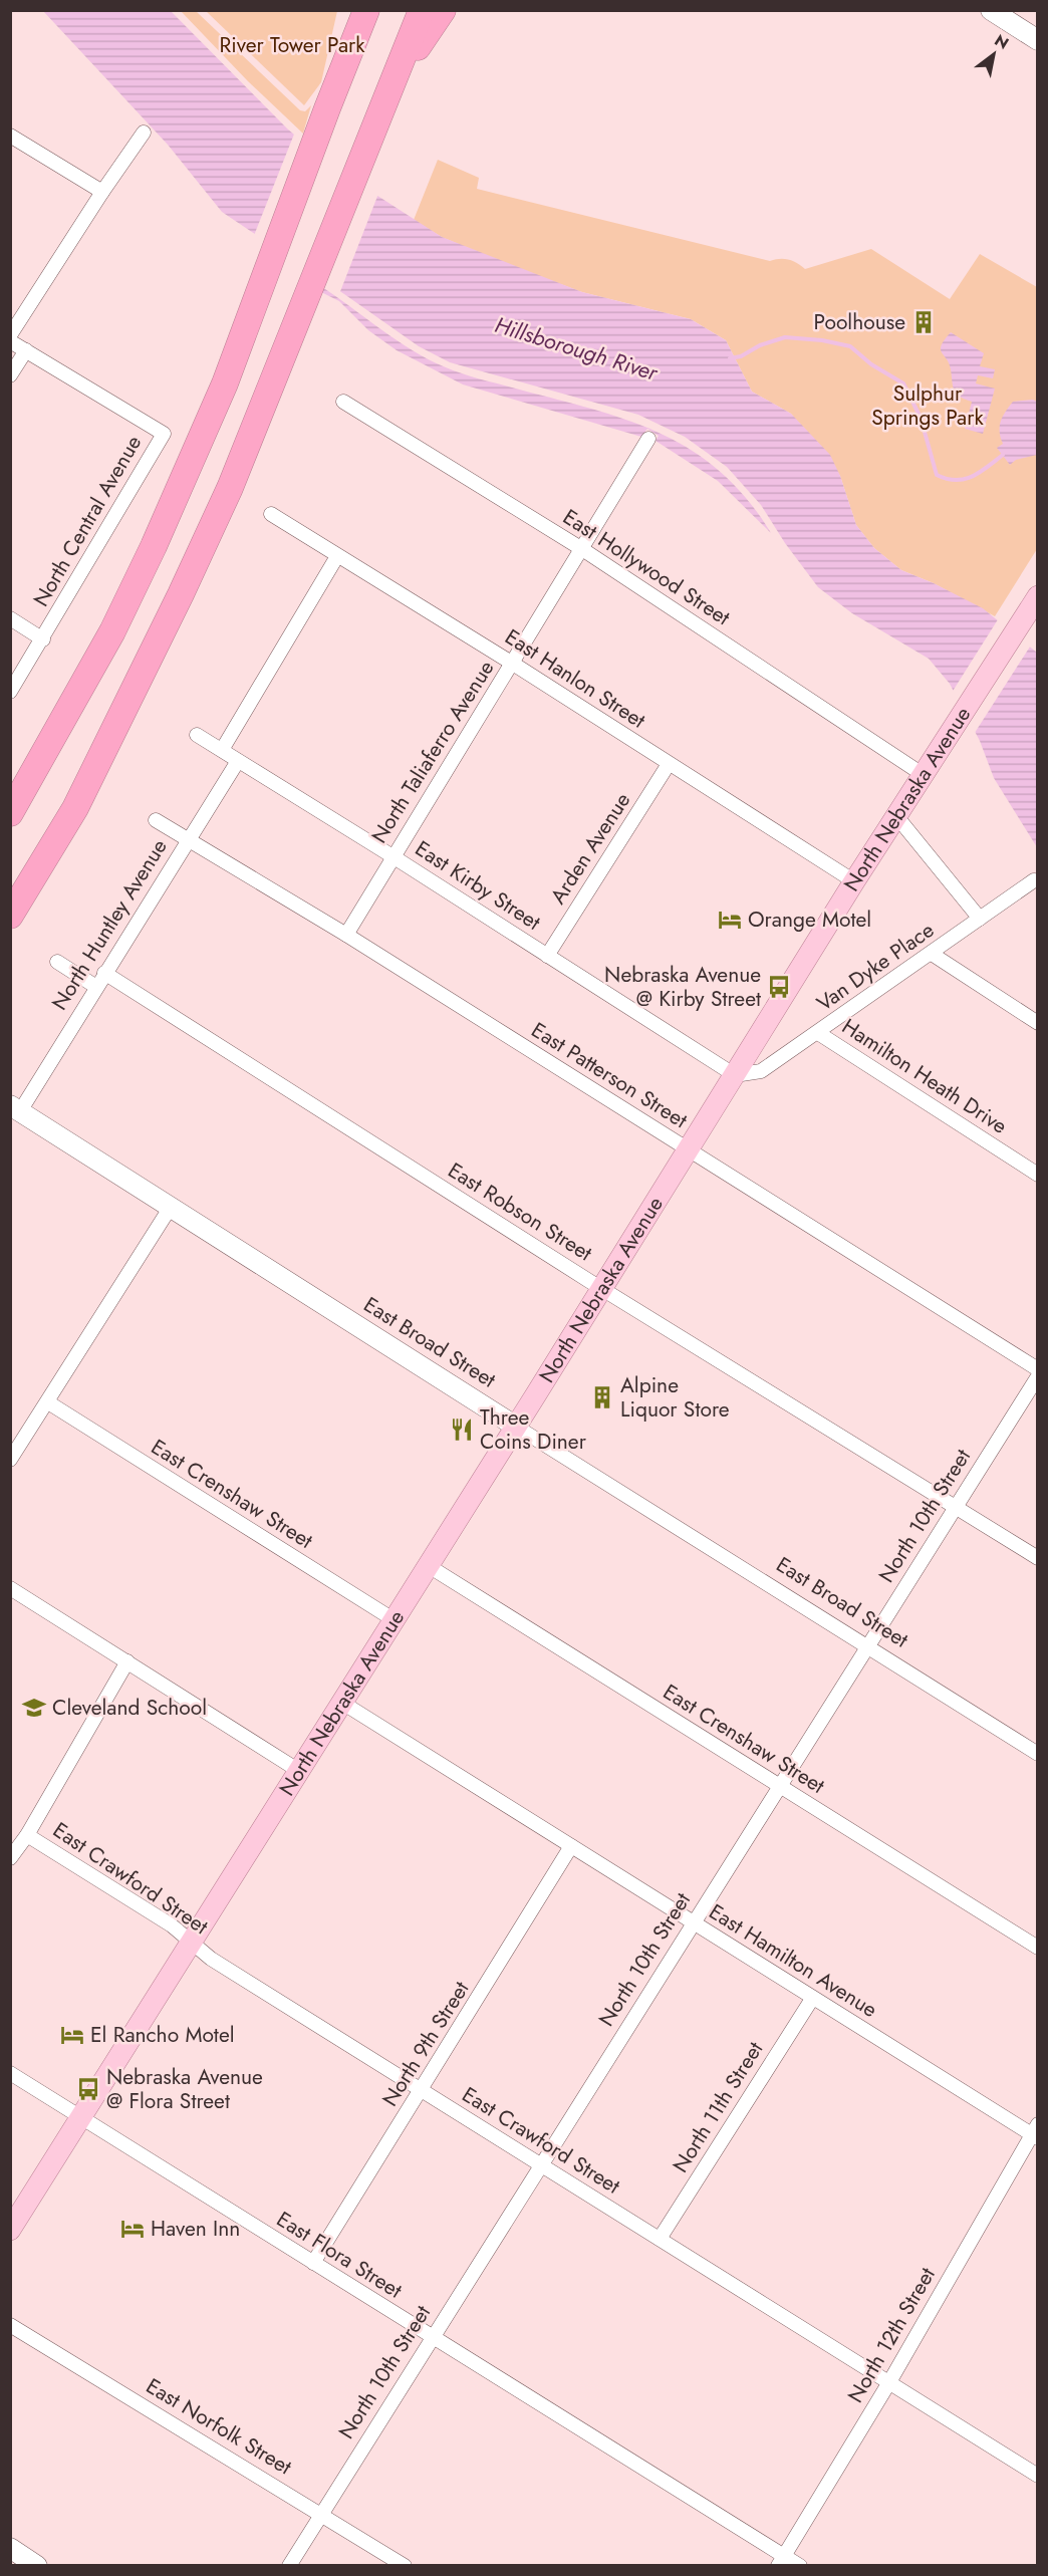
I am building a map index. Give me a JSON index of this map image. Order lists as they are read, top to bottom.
{
  "streets": {
    "main road": ["North Nebraska Avenue"],
    "street": [
      "North Central Avenue",
      "East Hollywood Street",
      "East Hanlon Street",
      "North Taliaferro Avenue",
      "Arden Avenue",
      "East Kirby Street",
      "North Huntley Avenue",
      "Van Dyke Place",
      "East Patterson Street",
      "Hamilton Heath Drive",
      "East Robson Street",
      "East Broad Street",
      "East Crenshaw Street",
      "North 10th Street",
      "East Crawford Street",
      "East Hamilton Avenue",
      "North 9th Street",
      "North 11th Street",
      "East Flora Street",
      "North 12th Street",
      "East Norfolk Street"
    ]
  },
  "crossings": [
    ["East Hollywood Street", "North Taliaferro Avenue"],
    ["East Hollywood Street", "North Nebraska Avenue"],
    ["East Hanlon Street", "North Taliaferro Avenue"],
    ["East Hanlon Street", "North Nebraska Avenue"],
    ["East Hanlon Street", "Arden Avenue"],
    ["North Taliaferro Avenue", "East Kirby Street"],
    ["North Taliaferro Avenue", "East Patterson Street"],
    ["North Nebraska Avenue", "East Kirby Street"],
    ["North Nebraska Avenue", "Van Dyke Place"],
    ["North Nebraska Avenue", "East Patterson Street"],
    ["North Nebraska Avenue", "East Robson Street"],
    ["North Nebraska Avenue", "East Broad Street"],
    ["North Nebraska Avenue", "East Crenshaw Street"],
    ["North Nebraska Avenue", "East Crawford Street"],
    ["North Nebraska Avenue", "East Hamilton Avenue"],
    ["North Nebraska Avenue", "East Flora Street"],
    ["Arden Avenue", "East Kirby Street"],
    ["East Kirby Street", "North Huntley Avenue"],
    ["East Kirby Street", "Van Dyke Place"],
    ["North Huntley Avenue", "East Patterson Street"],
    ["North Huntley Avenue", "East Robson Street"],
    ["North Huntley Avenue", "East Broad Street"],
    ["Van Dyke Place", "Hamilton Heath Drive"],
    ["East Robson Street", "North 10th Street"],
    ["East Broad Street", "North 10th Street"],
    ["East Crenshaw Street", "North 10th Street"],
    ["North 10th Street", "East Crawford Street"],
    ["North 10th Street", "East Hamilton Avenue"],
    ["North 10th Street", "East Flora Street"],
    ["North 10th Street", "East Norfolk Street"],
    ["East Crawford Street", "North 9th Street"],
    ["East Crawford Street", "North 11th Street"],
    ["East Crawford Street", "North 12th Street"],
    ["East Hamilton Avenue", "North 9th Street"],
    ["East Hamilton Avenue", "North 11th Street"],
    ["East Hamilton Avenue", "North 12th Street"],
    ["North 9th Street", "East Flora Street"],
    ["East Flora Street", "North 12th Street"]
  ],
  "water": ["Hillsborough River"],
  "parks": ["River Tower Park", "Sulphur Springs Park"],
  "places": {
    "building": ["Poolhouse", "Alpine Liquor Store"],
    "hotel": ["Orange Motel", "El Rancho Motel", "Haven Inn"],
    "bus stop": ["Nebraska Avenue @ Kirby Street", "Nebraska Avenue @ Flora Street"],
    "restaurant": ["Three Coins Diner"],
    "school or university": ["Cleveland School"]
  },
  "north": "top right"
}
